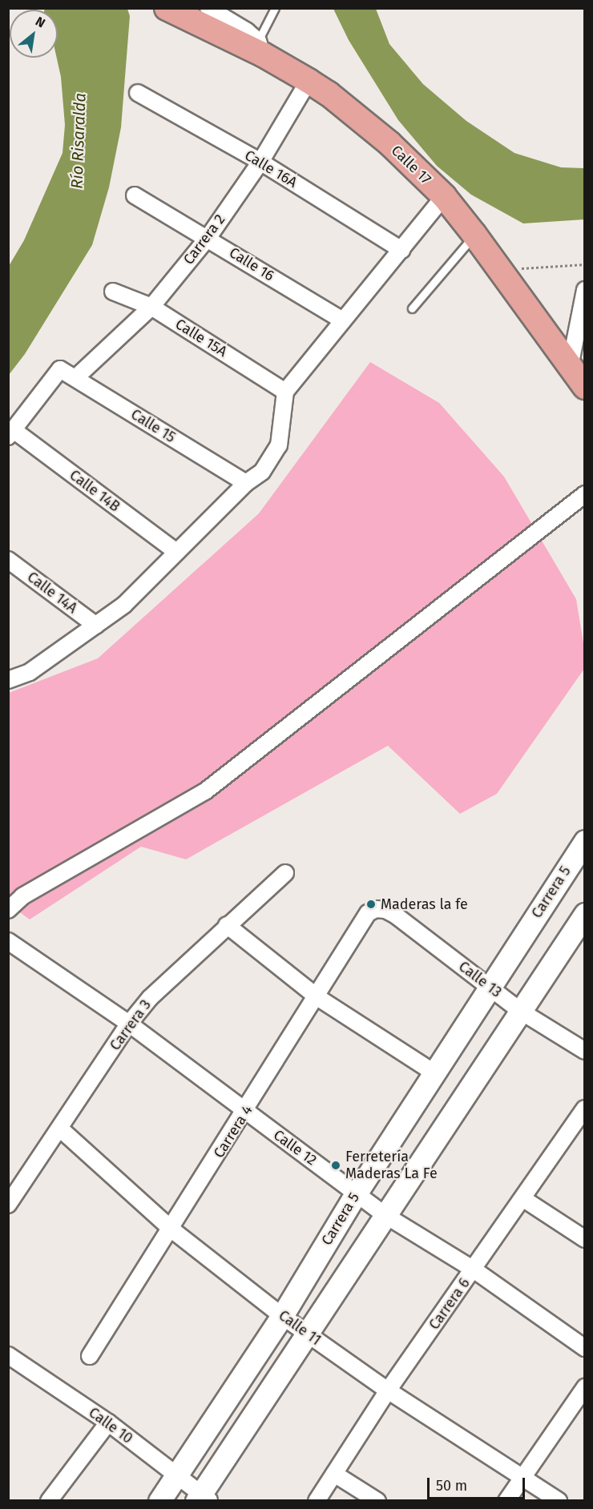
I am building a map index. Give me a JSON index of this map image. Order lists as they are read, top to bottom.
{
  "streets": {
    "main road": ["Calle 17", "Carrera 5"],
    "street": [
      "Calle 16A",
      "Carrera 2",
      "Calle 16",
      "Calle 15A",
      "Calle 15",
      "Calle 14B",
      "Calle 14A",
      "Calle 13",
      "Carrera 3",
      "Carrera 4",
      "Calle 12",
      "Carrera 6",
      "Calle 11",
      "Calle 10"
    ]
  },
  "crossings": [
    ["Calle 17", "Carrera 2"],
    ["Calle 16A", "Carrera 2"],
    ["Carrera 2", "Calle 16"],
    ["Carrera 2", "Calle 15A"],
    ["Carrera 2", "Calle 15"],
    ["Calle 15", "Calle 14B"],
    ["Carrera 5", "Calle 13"],
    ["Carrera 5", "Calle 12"],
    ["Carrera 5", "Calle 11"],
    ["Carrera 5", "Calle 10"],
    ["Calle 13", "Carrera 4"],
    ["Carrera 3", "Calle 12"],
    ["Carrera 3", "Calle 11"],
    ["Carrera 4", "Calle 12"],
    ["Carrera 4", "Calle 11"],
    ["Calle 12", "Carrera 6"],
    ["Carrera 6", "Calle 11"]
  ],
  "water": ["Río Risaralda"],
  "places": ["Maderas la fe", "Ferretería Maderas La Fe"],
  "scale_bar": "50 m",
  "north": "top right"
}
